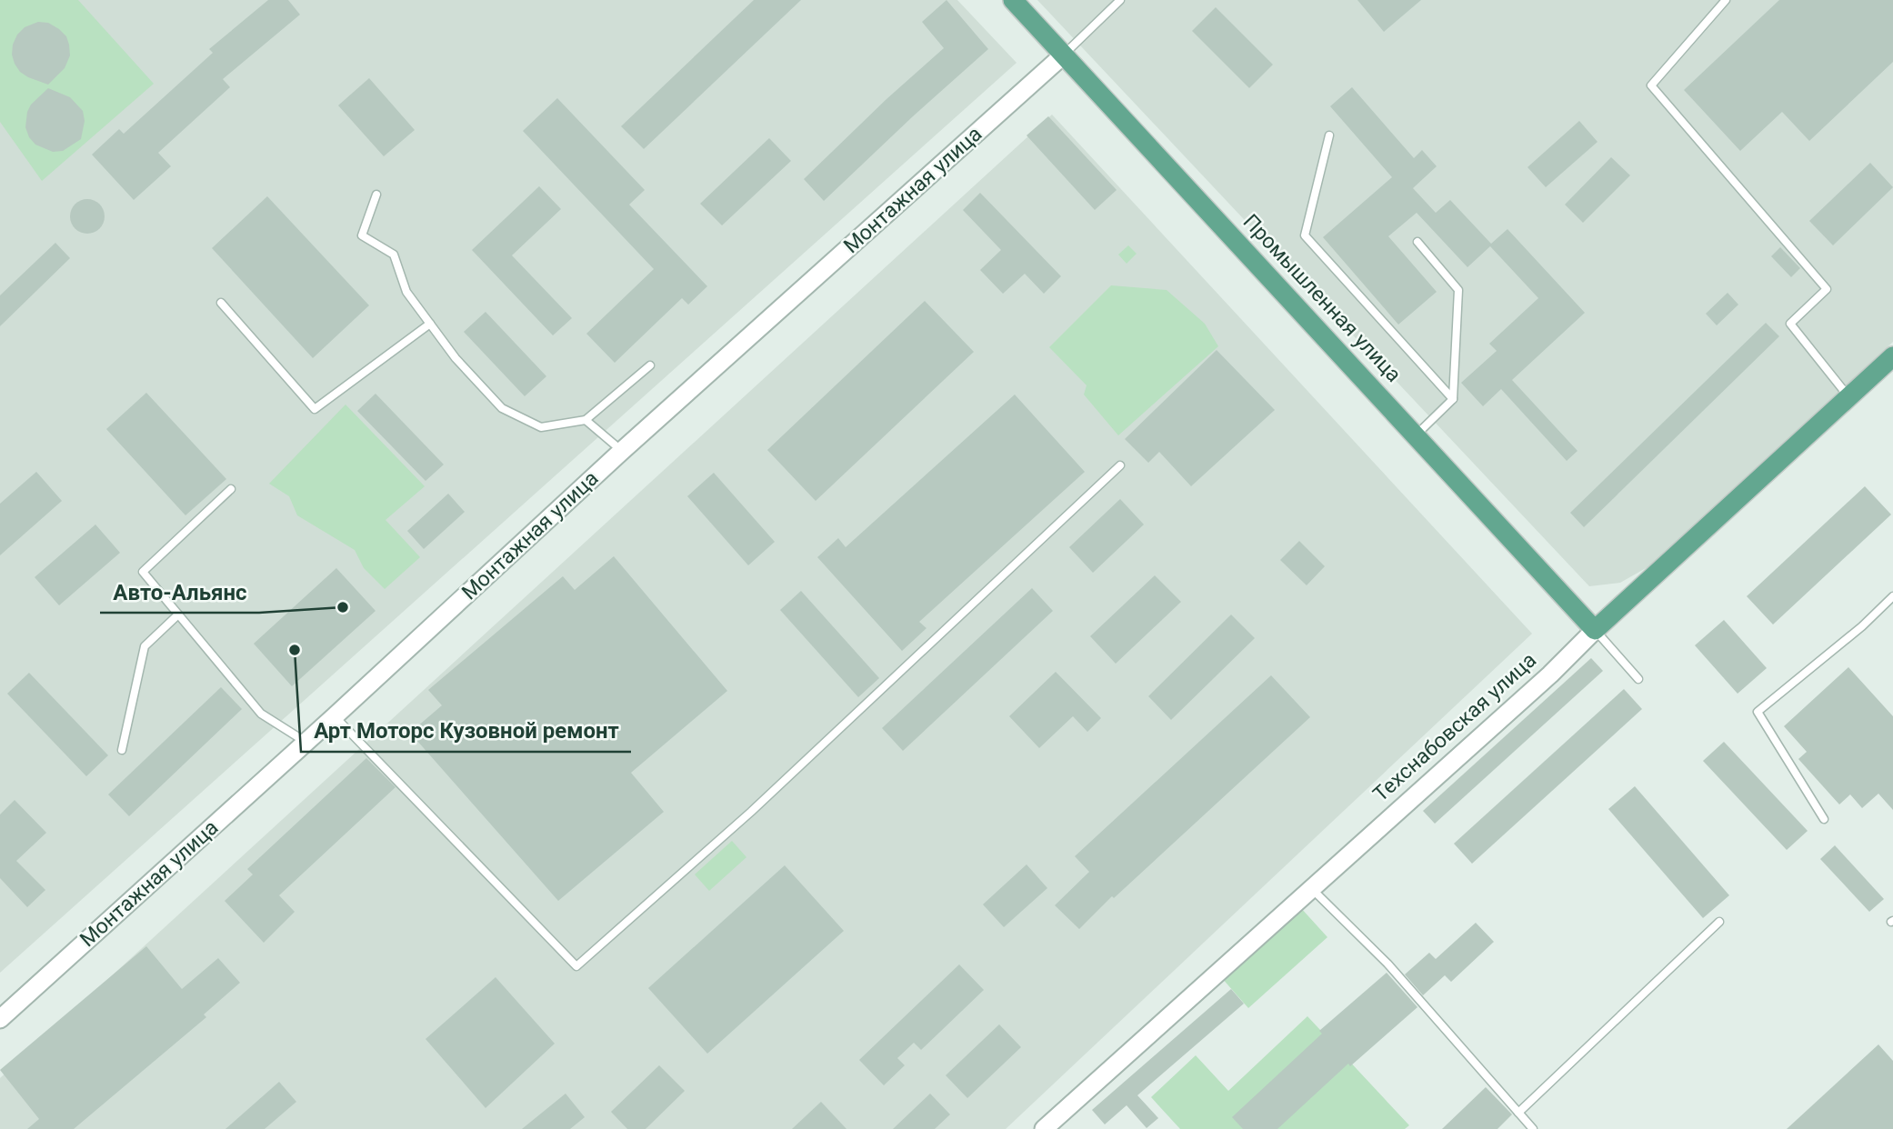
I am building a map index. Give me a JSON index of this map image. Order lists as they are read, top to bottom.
{
  "streets": {
    "main road": ["Промышленная улица", "Техснабовская улица"],
    "street": ["Монтажная улица"]
  },
  "crossings": [
    ["Монтажная улица", "Промышленная улица"],
    ["Промышленная улица", "Техснабовская улица"]
  ],
  "places": ["Авто-Альянс", "Арт Моторс Кузовной ремонт"]
}
